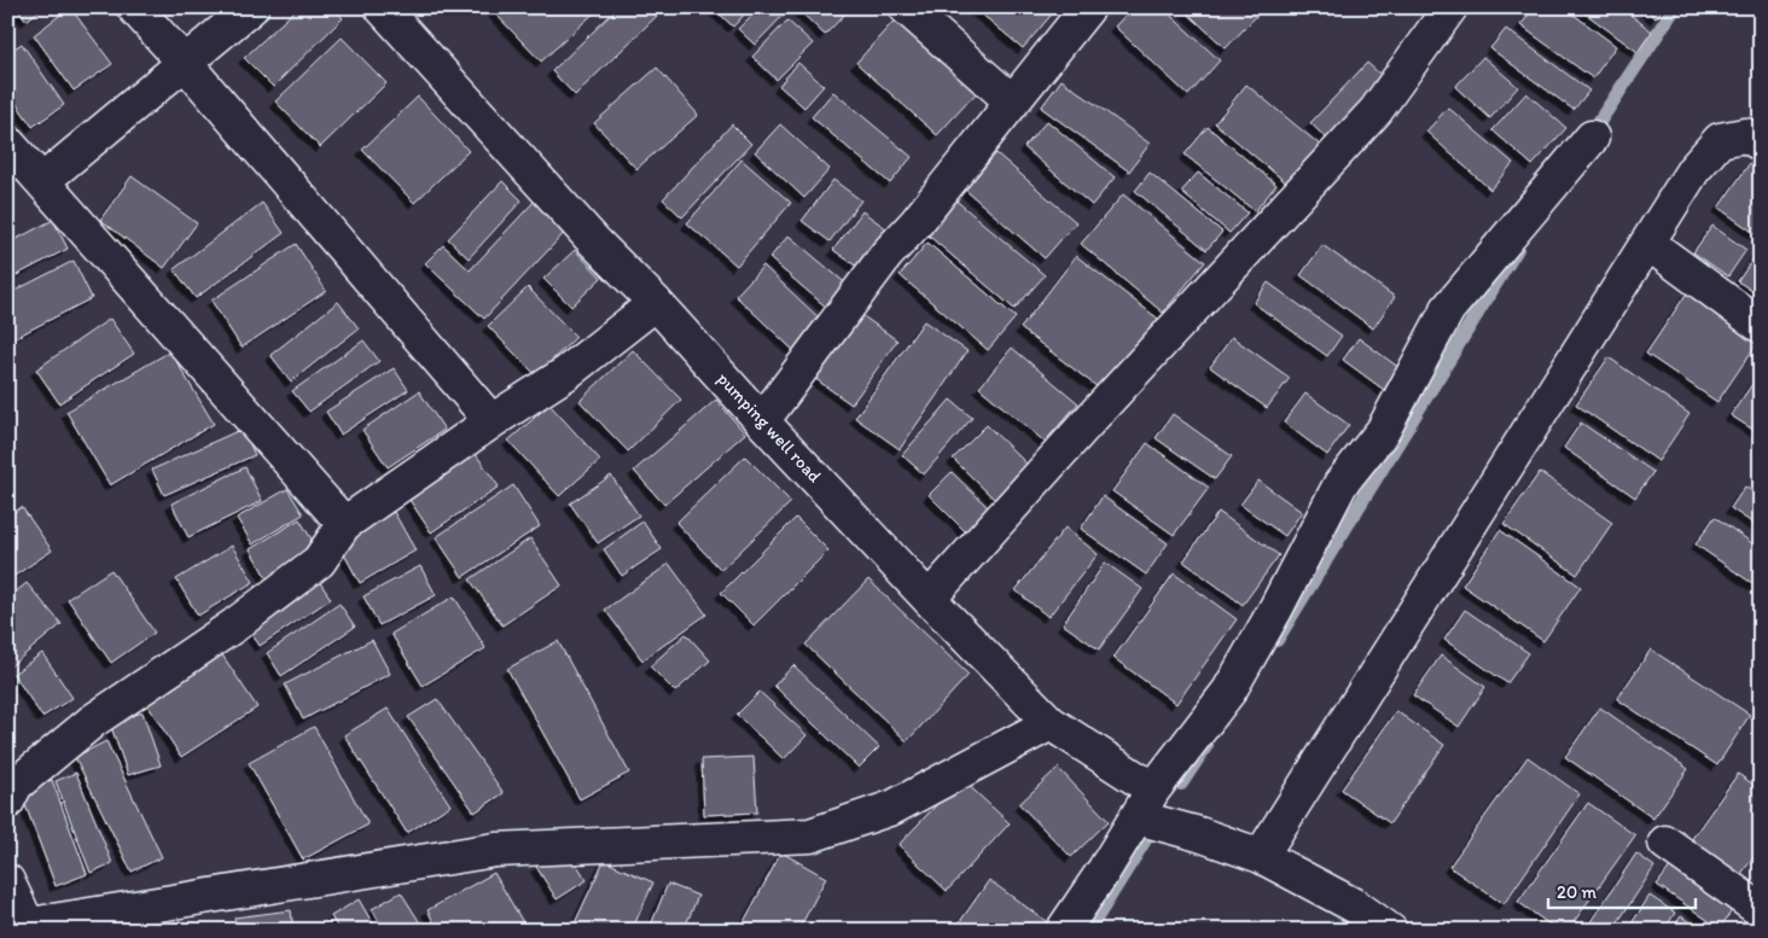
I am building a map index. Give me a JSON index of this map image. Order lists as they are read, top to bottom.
{
  "streets": {
    "street": ["pumping well road"]
  },
  "scale_bar": "20 m"
}
